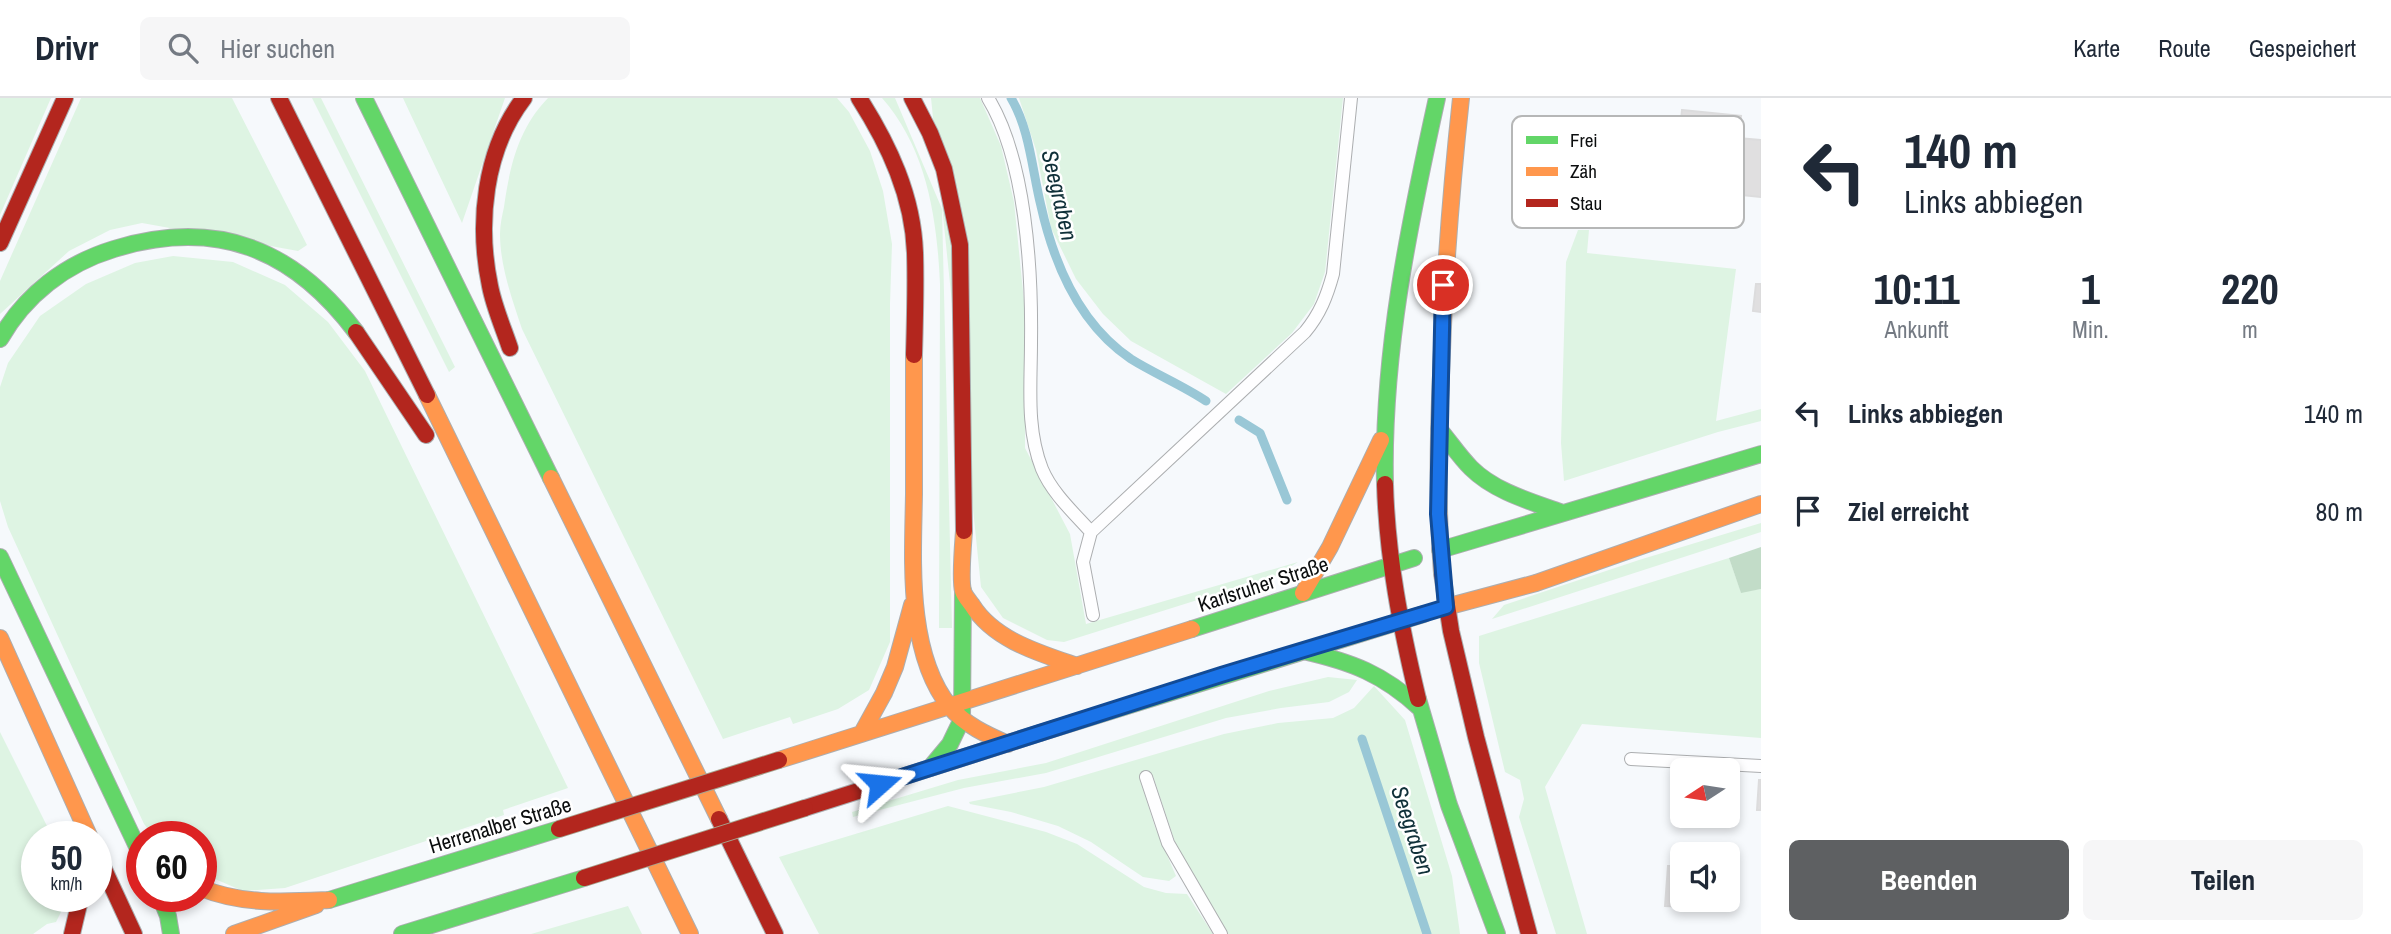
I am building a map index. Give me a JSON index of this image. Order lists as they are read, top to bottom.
{
  "streets": {
    "main road": ["Karlsruher Straße", "Herrenalber Straße"]
  },
  "crossings": [
    ["Karlsruher Straße", "Herrenalber Straße"]
  ],
  "water": ["Seegraben"],
  "legend": ["Frei", "Zäh", "Stau"],
  "north": "left",
  "page": {
    "header": "Drivr",
    "search": "Hier suchen",
    "nav": ["Karte", "Route", "Gespeichert"],
    "turn": ["140 m", "Links abbiegen"],
    "eta": [
      "10:11",
      "Ankunft",
      "1",
      "Min.",
      "220",
      "m"
    ],
    "list": [
      {
        "name": "Links abbiegen",
        "value": "140 m"
      },
      {
        "name": "Ziel erreicht",
        "value": "80 m"
      }
    ],
    "speed": "50 km/h",
    "limit": "60",
    "buttons": ["Beenden", "Teilen"]
  }
}
